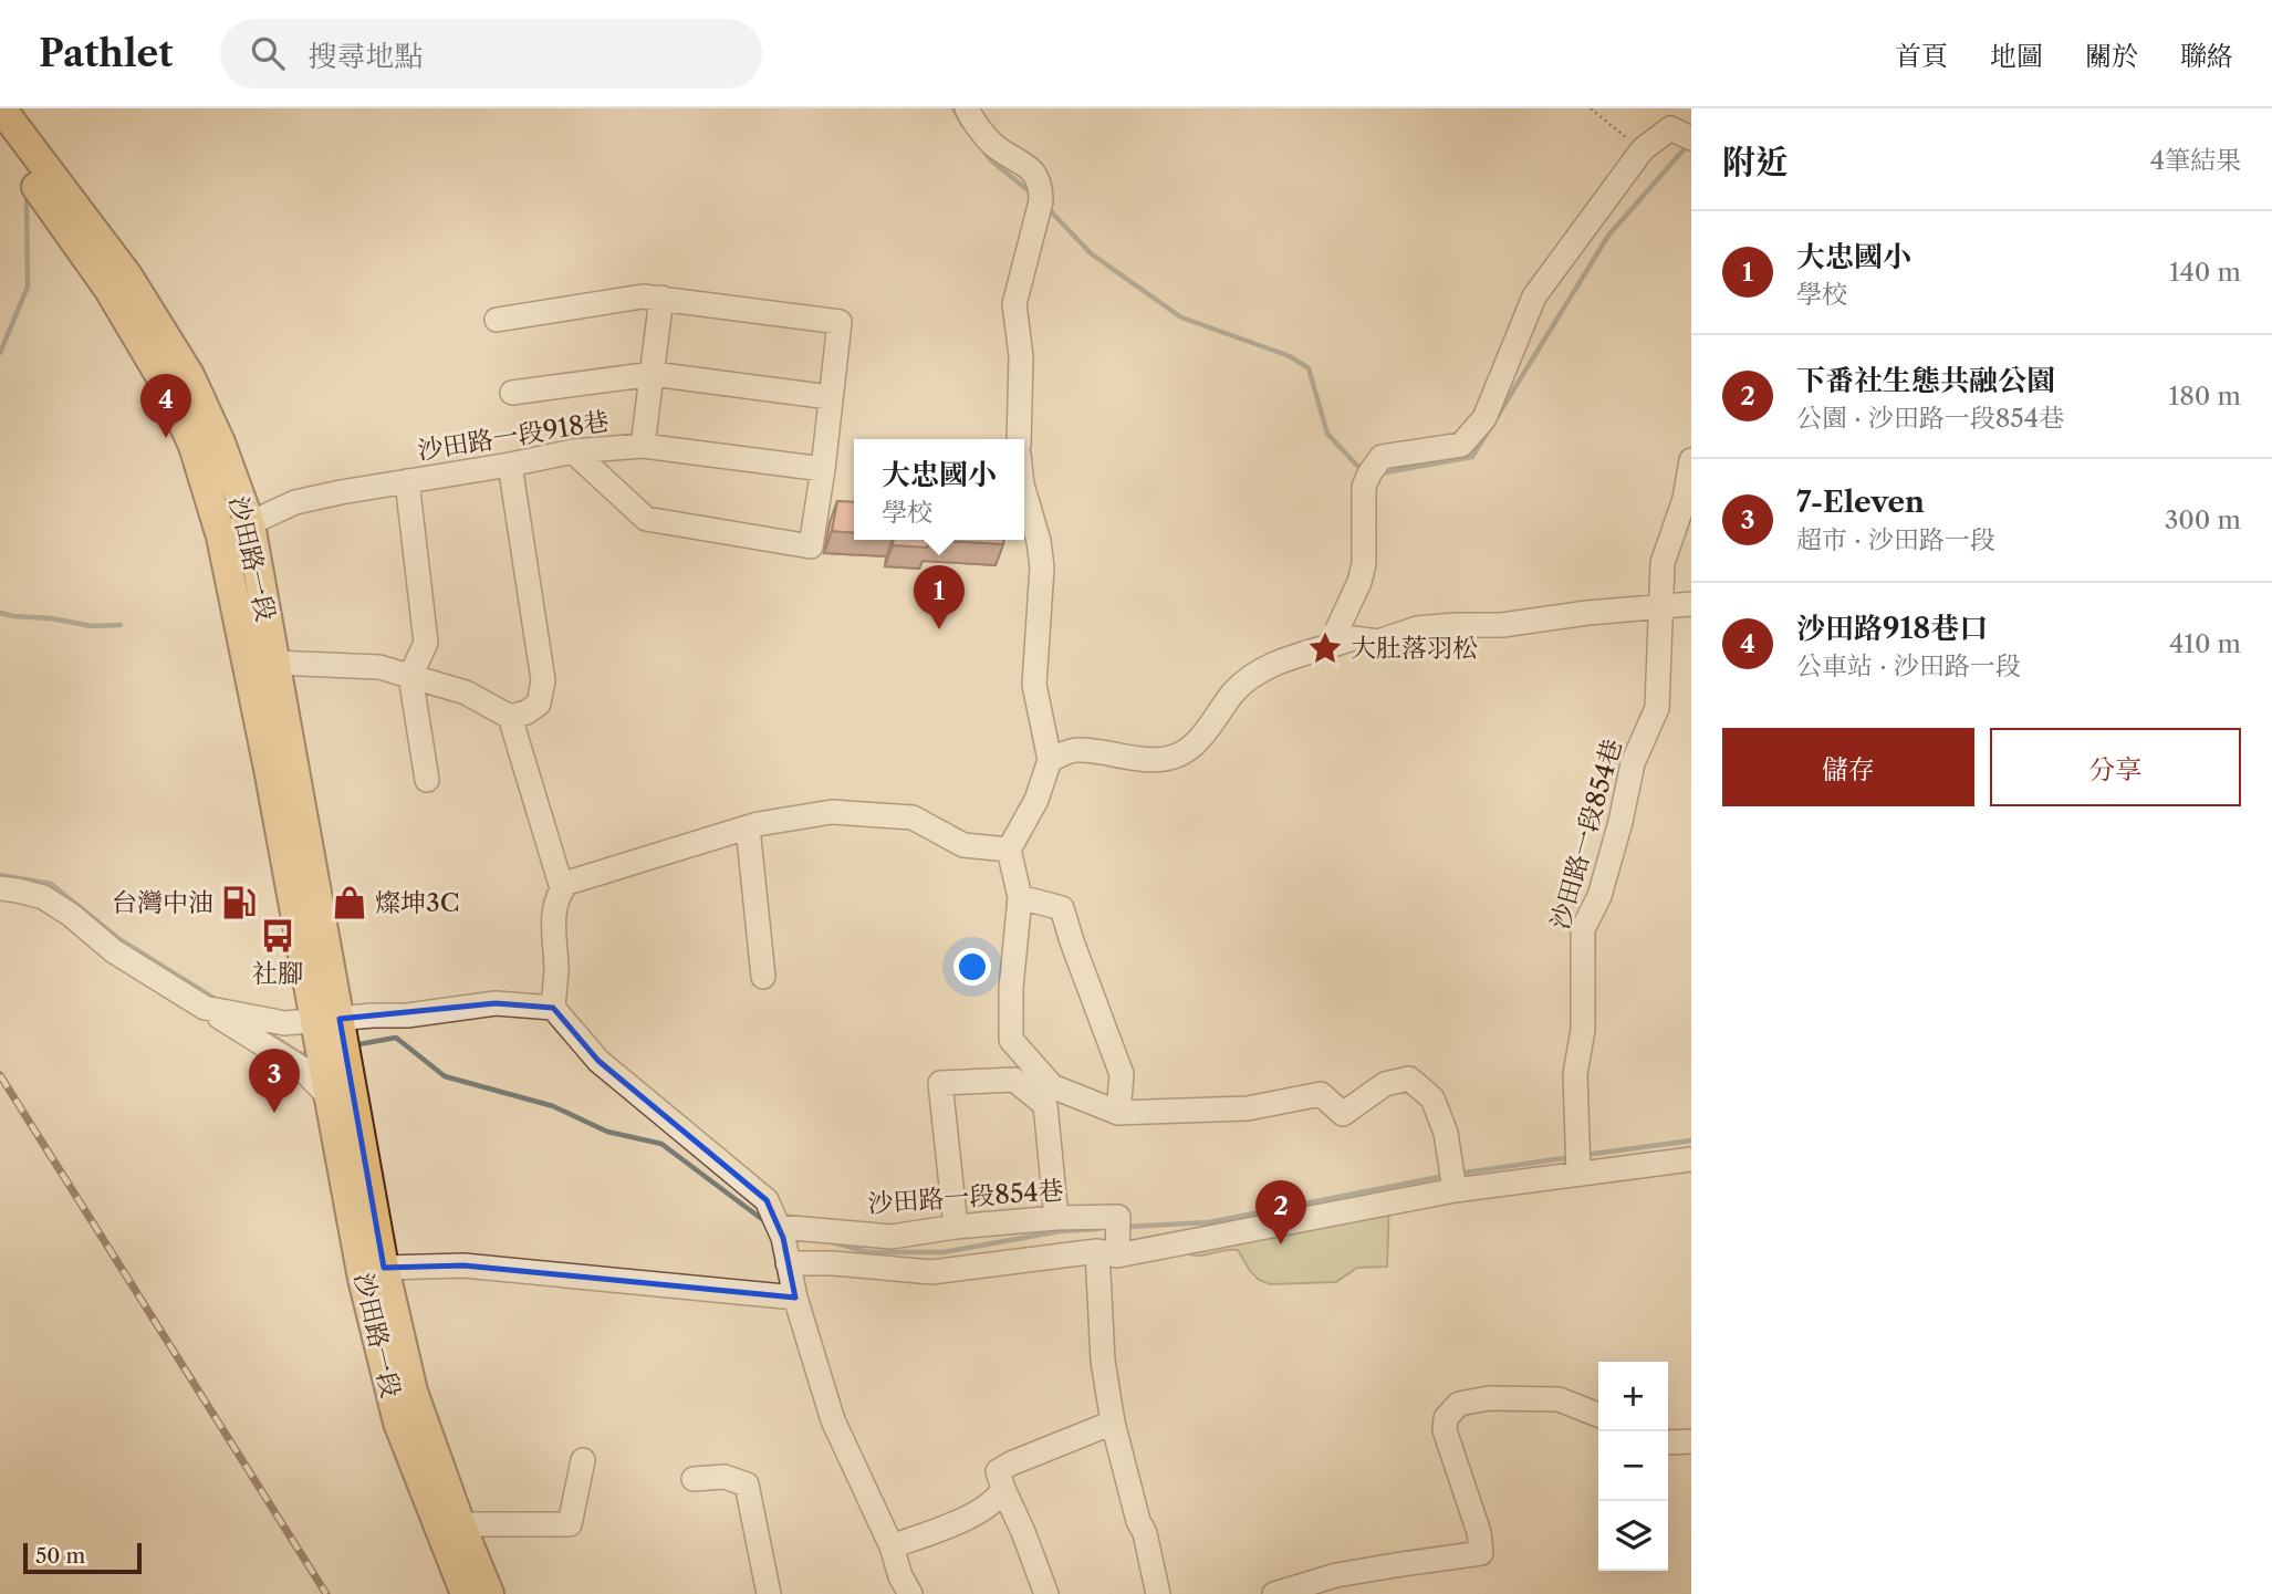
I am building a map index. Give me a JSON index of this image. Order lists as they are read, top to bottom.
{
  "streets": {
    "main road": ["沙田路一段"],
    "street": ["沙田路一段918巷", "沙田路一段854巷"]
  },
  "crossings": [
    ["沙田路一段918巷", "沙田路一段"]
  ],
  "places": {
    "place": ["大肚落羽松"],
    "fuel station": ["台灣中油"],
    "shop": ["燦坤3C"],
    "bus stop": ["社腳"]
  },
  "scale_bar": "50 m",
  "page": {
    "header": "Pathlet",
    "search": "搜尋地點",
    "nav": [
      "首頁",
      "地圖",
      "關於",
      "聯絡"
    ],
    "heading": ["附近", "4筆結果"],
    "list": [
      {
        "mark": "1",
        "name": "大忠國小",
        "note": "學校",
        "value": "140 m"
      },
      {
        "mark": "2",
        "name": "下番社生態共融公園",
        "note": "公園 · 沙田路一段854巷",
        "value": "180 m"
      },
      {
        "mark": "3",
        "name": "7-Eleven",
        "note": "超市 · 沙田路一段",
        "value": "300 m"
      },
      {
        "mark": "4",
        "name": "沙田路918巷口",
        "note": "公車站 · 沙田路一段",
        "value": "410 m"
      }
    ],
    "pins": [
      "4",
      "1",
      "3",
      "2"
    ],
    "popup": ["大忠國小", "學校"],
    "buttons": ["儲存", "分享"],
    "map_buttons": ["+", "−"],
    "scale": "50 m"
  }
}
